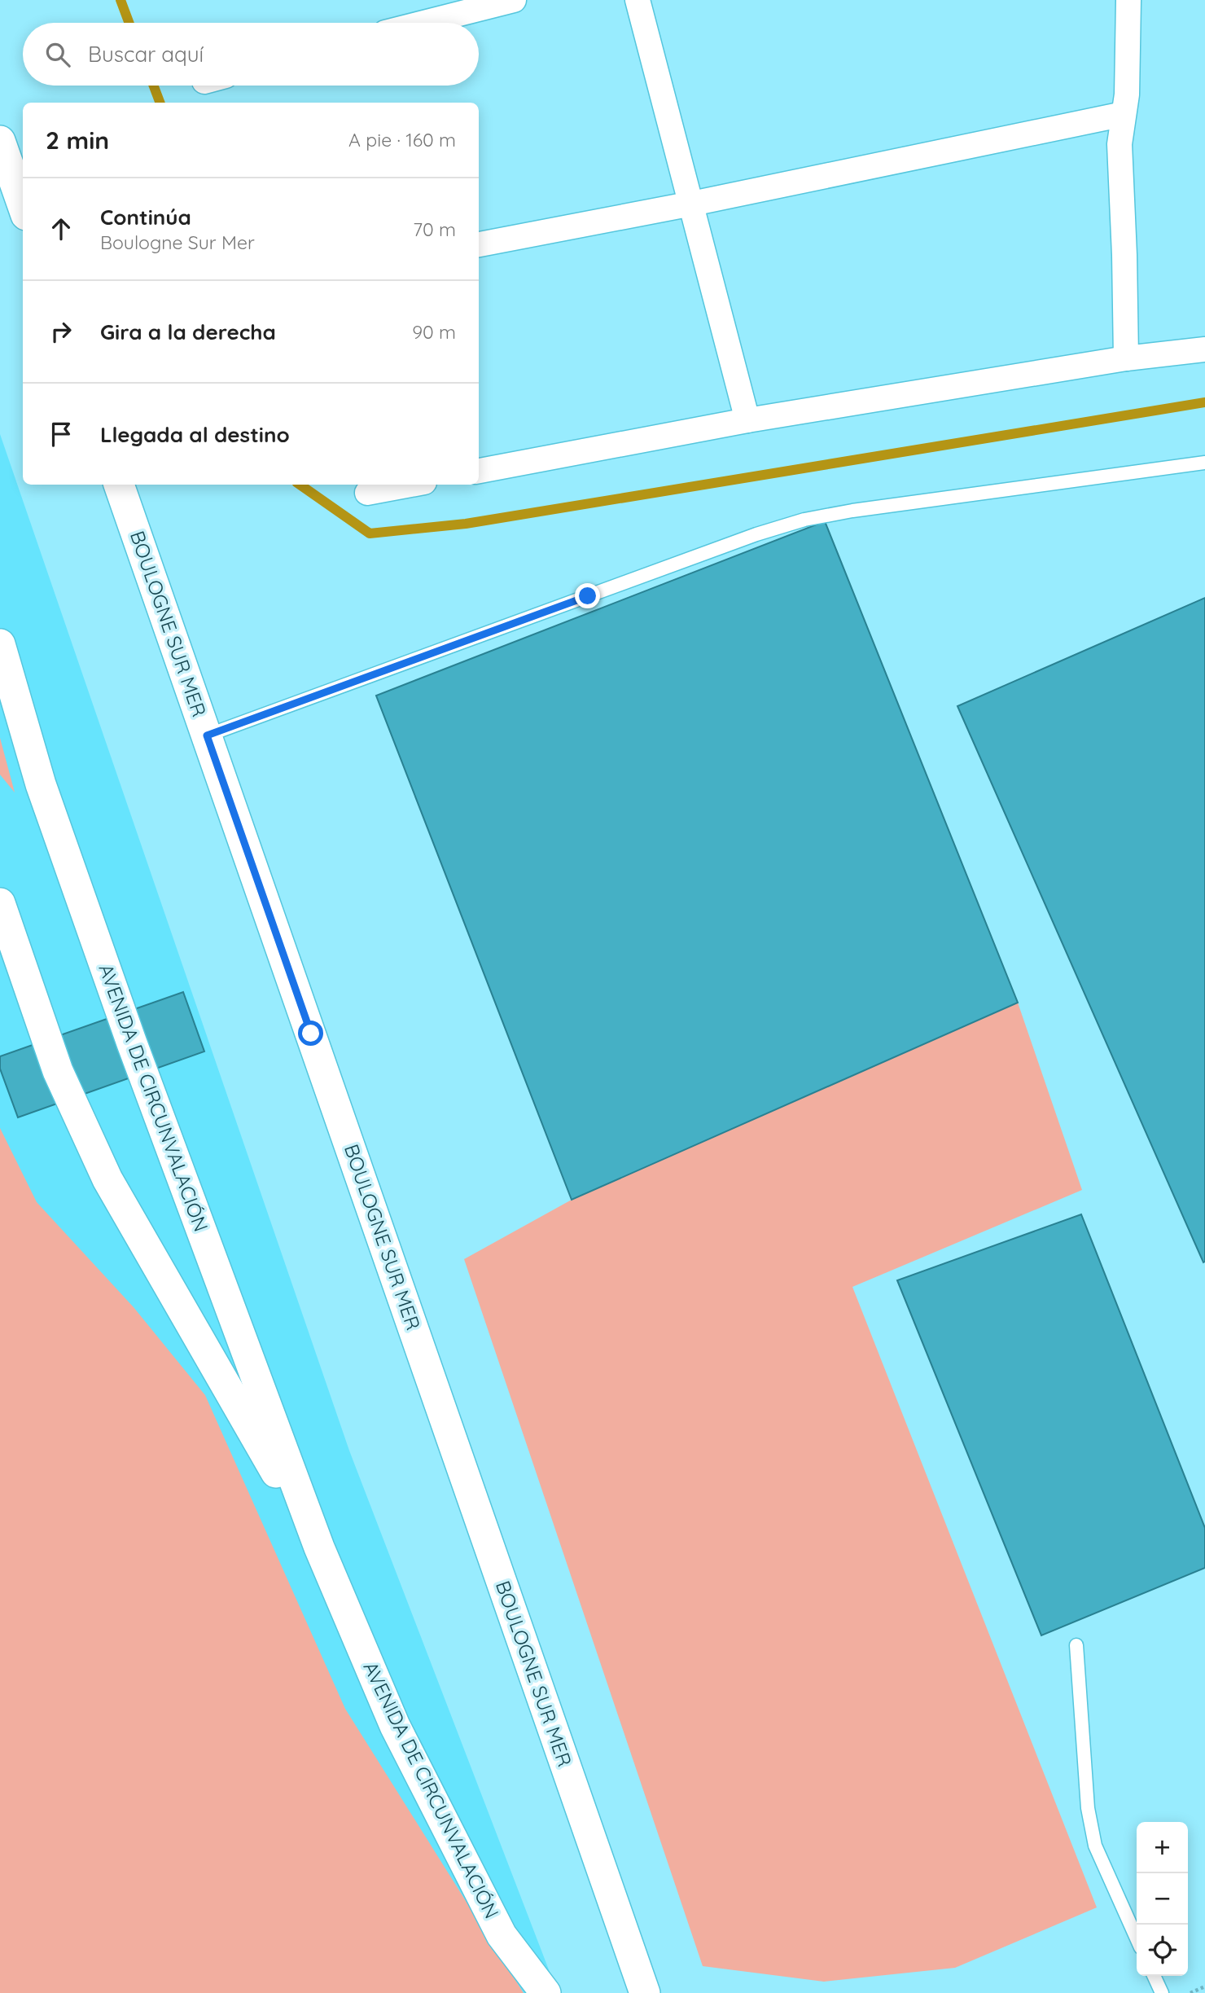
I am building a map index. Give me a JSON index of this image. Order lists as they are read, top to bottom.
{
  "streets": {
    "street": ["BOULOGNE SUR MER", "AVENIDA DE CIRCUNVALACIÓN"]
  },
  "page": {
    "search": "Buscar aquí",
    "heading": ["2 min", "A pie · 160 m"],
    "list": [
      ["Continúa", "Boulogne Sur Mer", "70 m"],
      ["Gira a la derecha", "90 m"],
      "Llegada al destino"
    ],
    "map_buttons": ["+", "−"]
  }
}
